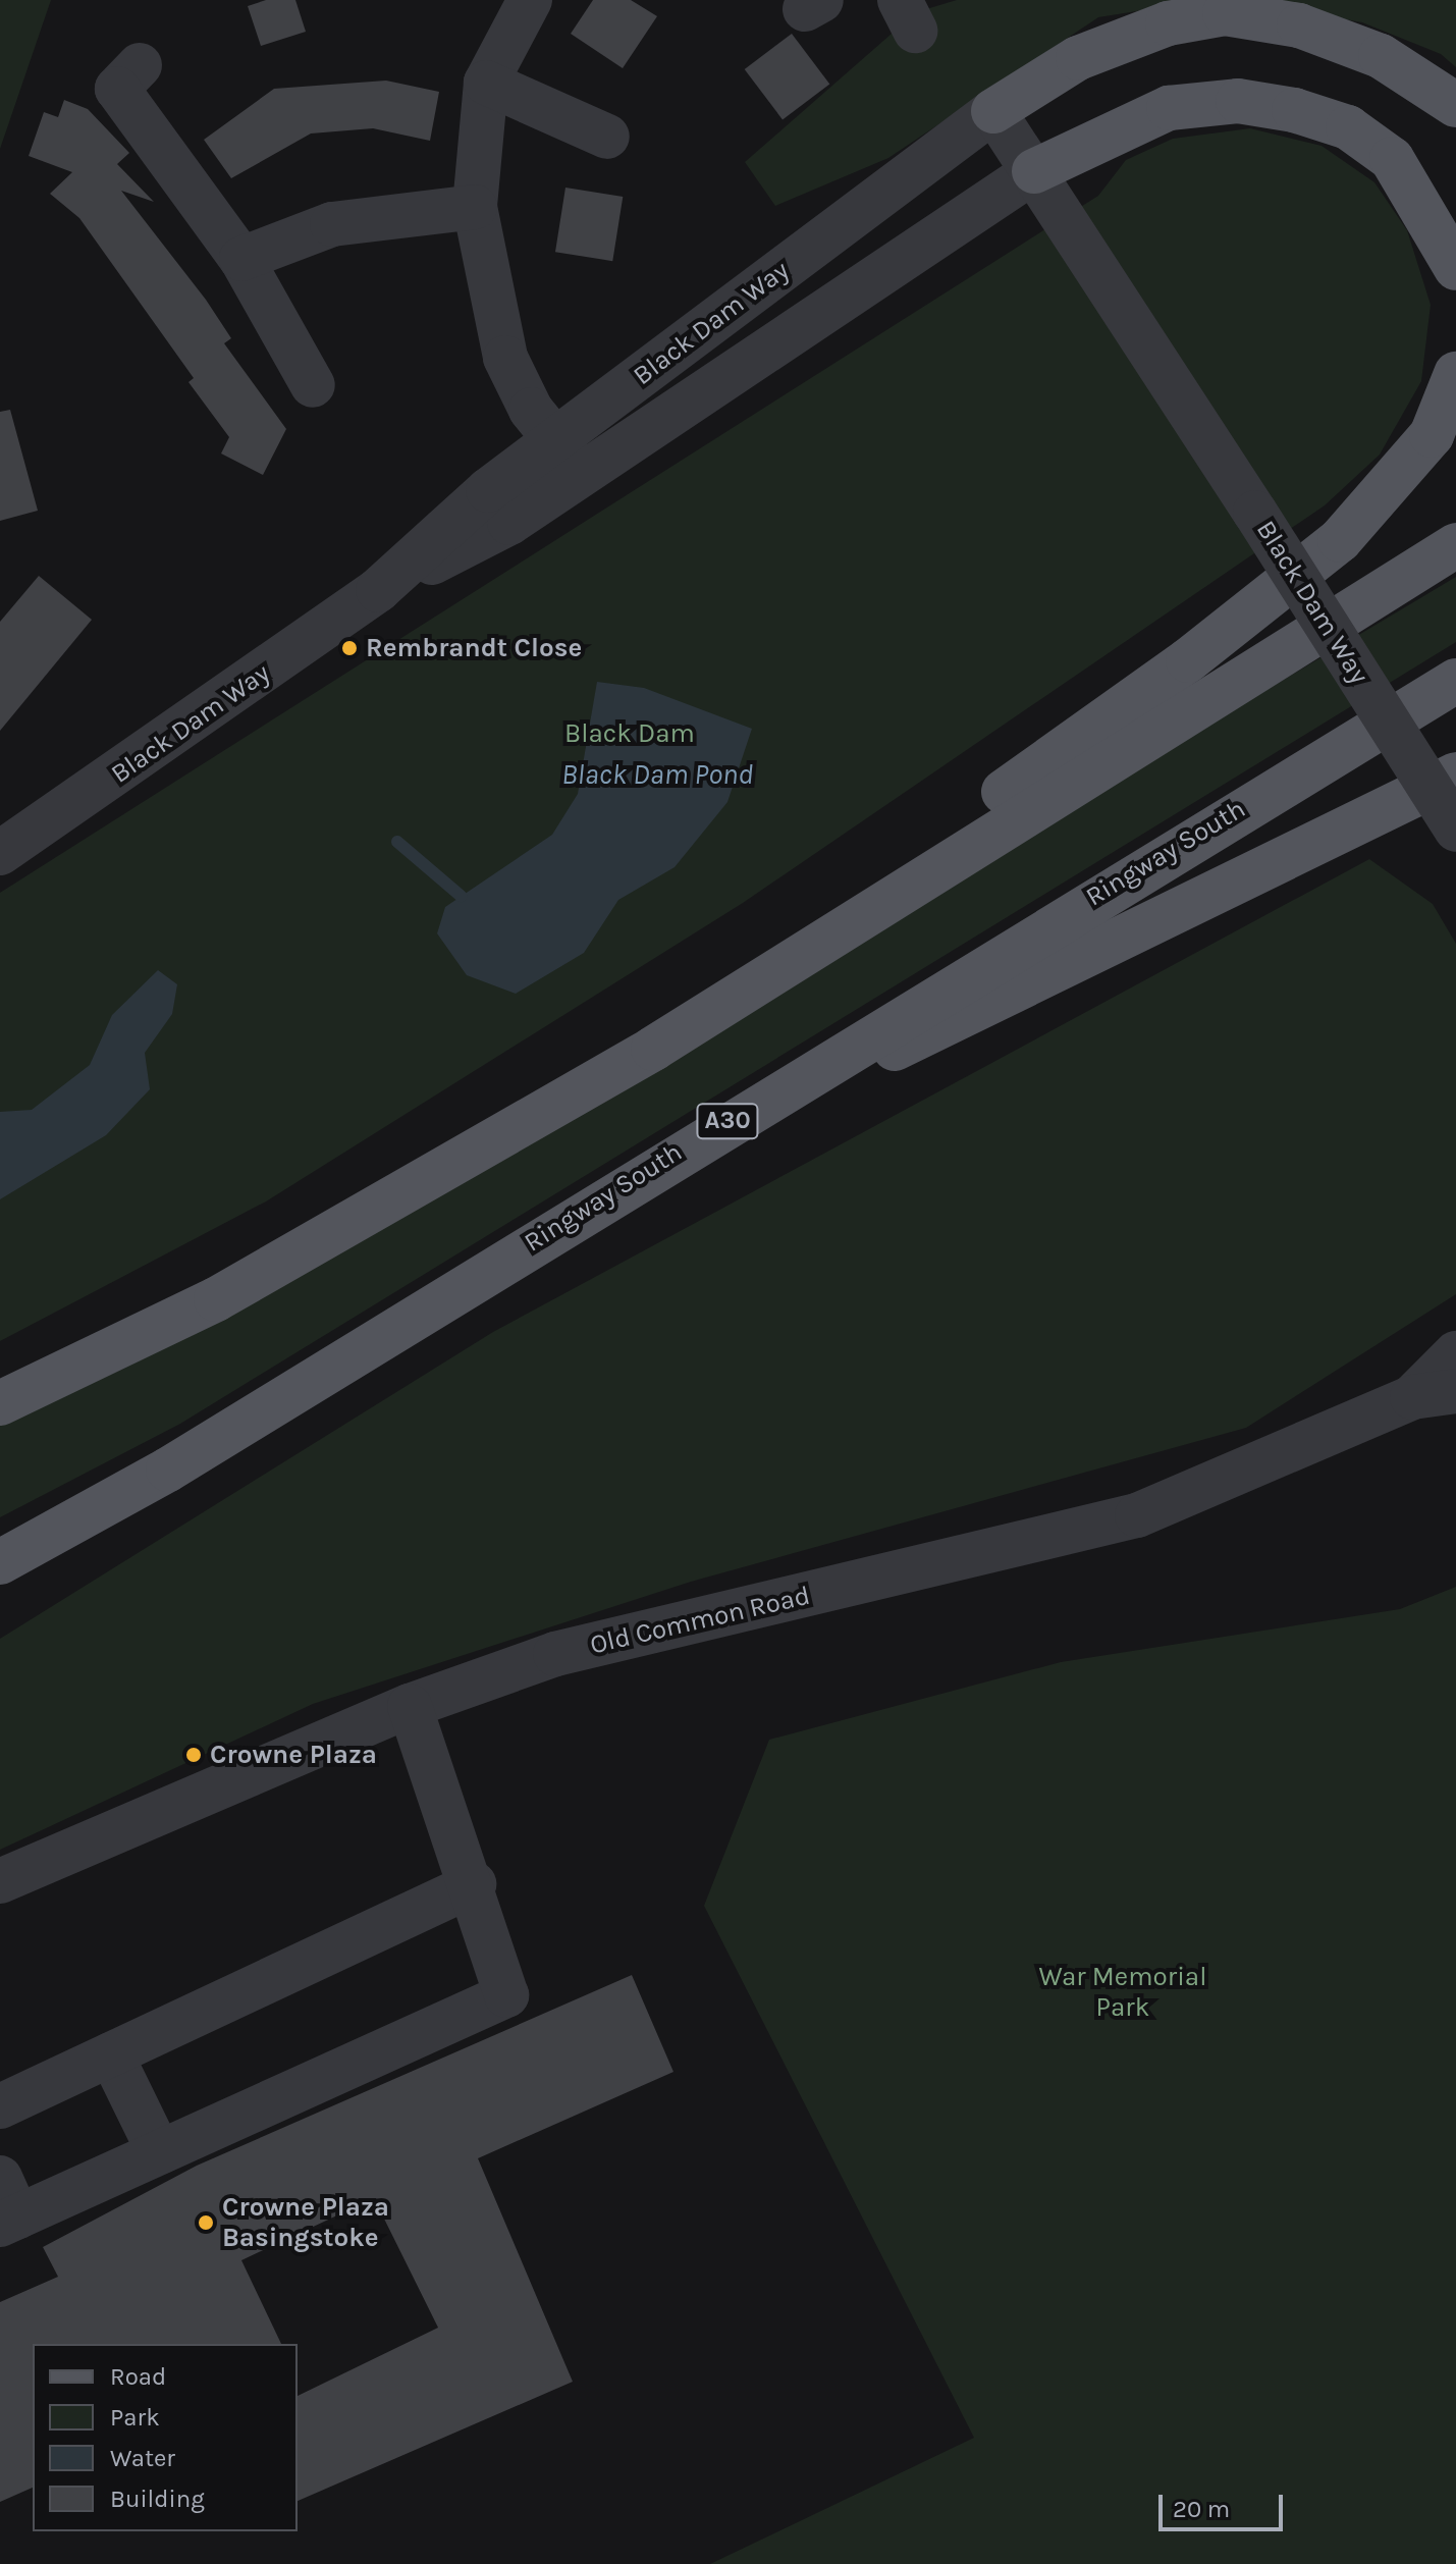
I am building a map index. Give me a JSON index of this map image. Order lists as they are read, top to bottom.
{
  "streets": {
    "main road": ["Ringway South", "A30"],
    "street": ["Black Dam Way", "Old Common Road"]
  },
  "water": ["Black Dam Pond"],
  "parks": ["Black Dam", "War Memorial Park"],
  "places": ["Rembrandt Close", "Crowne Plaza", "Crowne Plaza Basingstoke"],
  "legend": [
    "Road",
    "Park",
    "Water",
    "Building"
  ],
  "scale_bar": "20 m"
}
